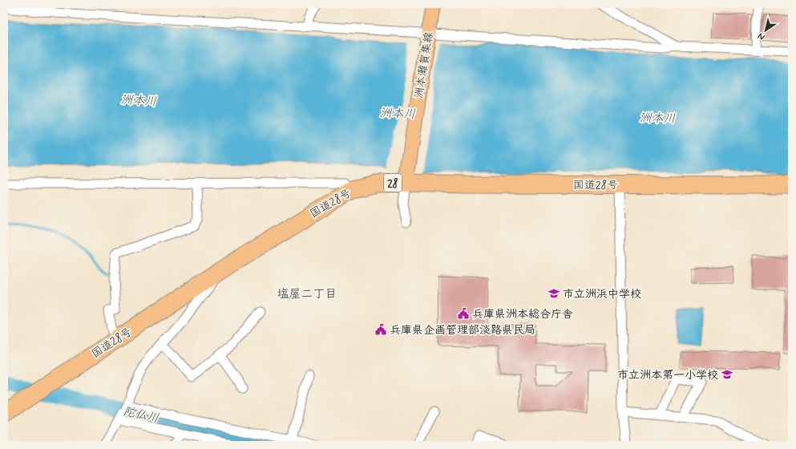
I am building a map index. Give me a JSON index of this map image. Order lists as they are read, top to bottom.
{
  "streets": {
    "highway": ["28", "国道28号"],
    "main road": ["洲本灘賀集線"]
  },
  "crossings": [
    ["洲本灘賀集線", "国道28号"]
  ],
  "districts": ["塩屋二丁目"],
  "water": ["洲本川", "陀仏川"],
  "places": {
    "school or university": ["市立洲浜中学校", "市立洲本第一小学校"],
    "public building": ["兵庫県洲本総合庁舎", "兵庫県企画管理部淡路県民局"]
  },
  "north": "bottom left"
}
